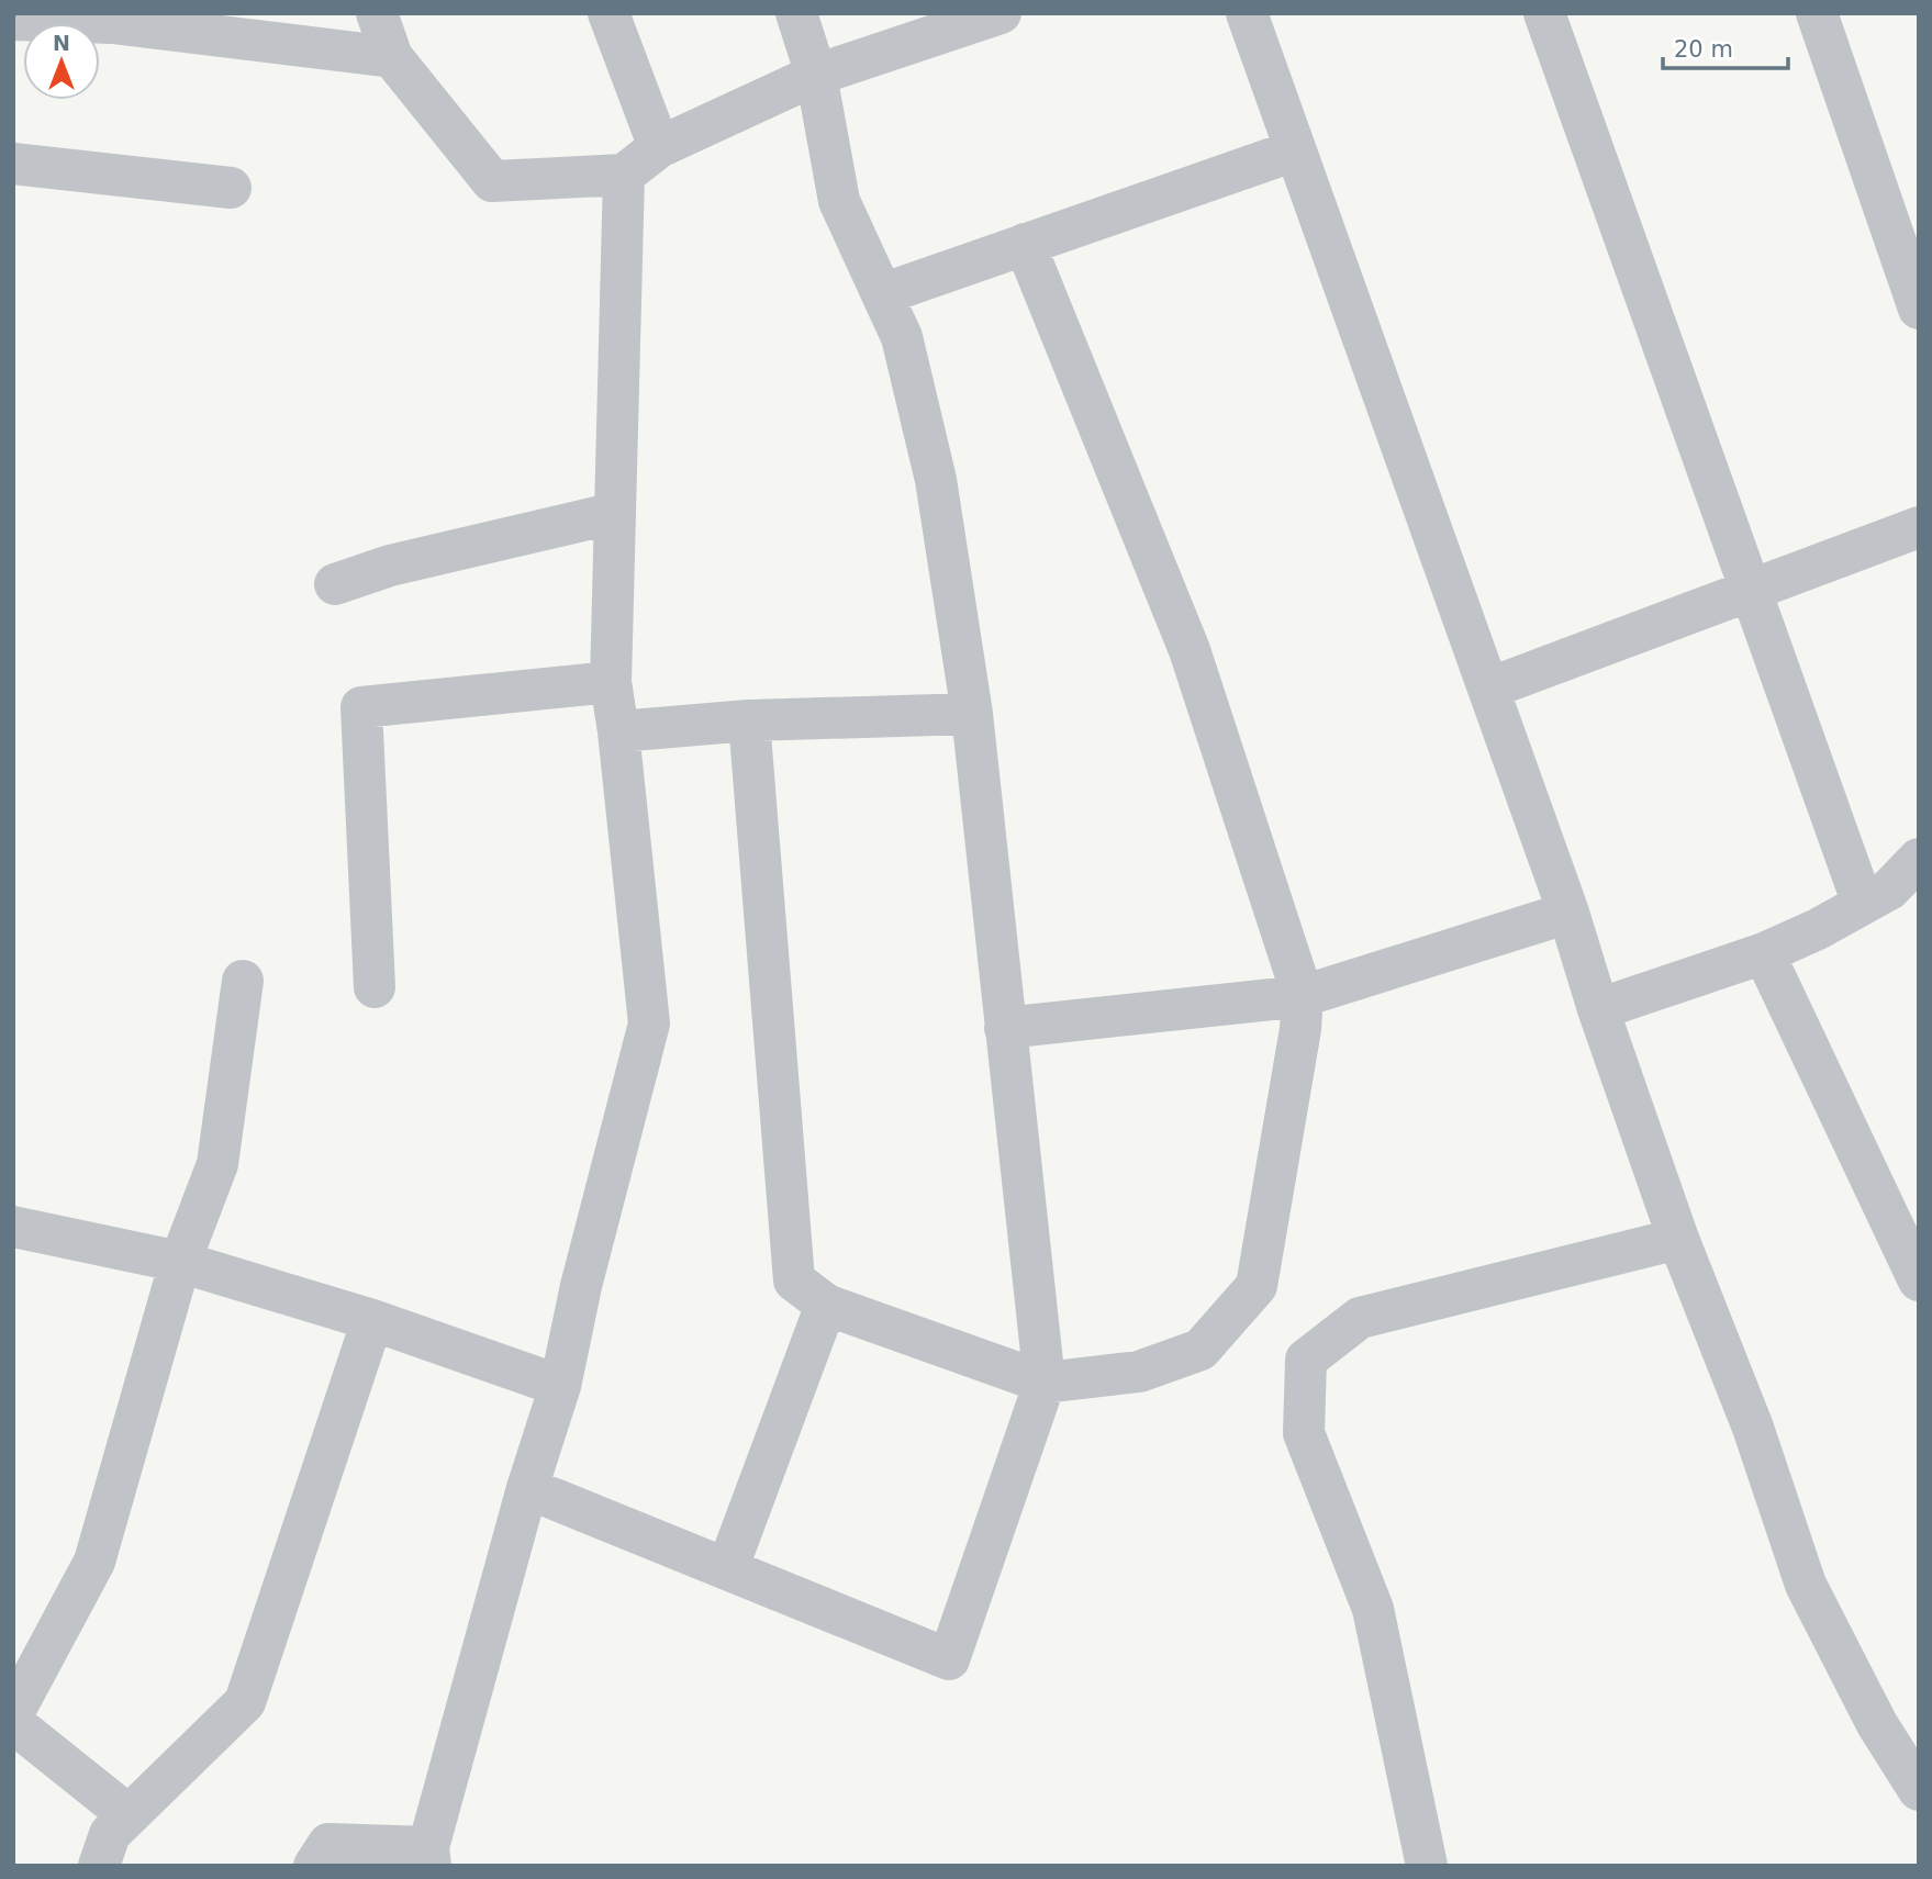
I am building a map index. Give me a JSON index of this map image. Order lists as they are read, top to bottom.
{
  "scale_bar": "20 m",
  "north": "top"
}
